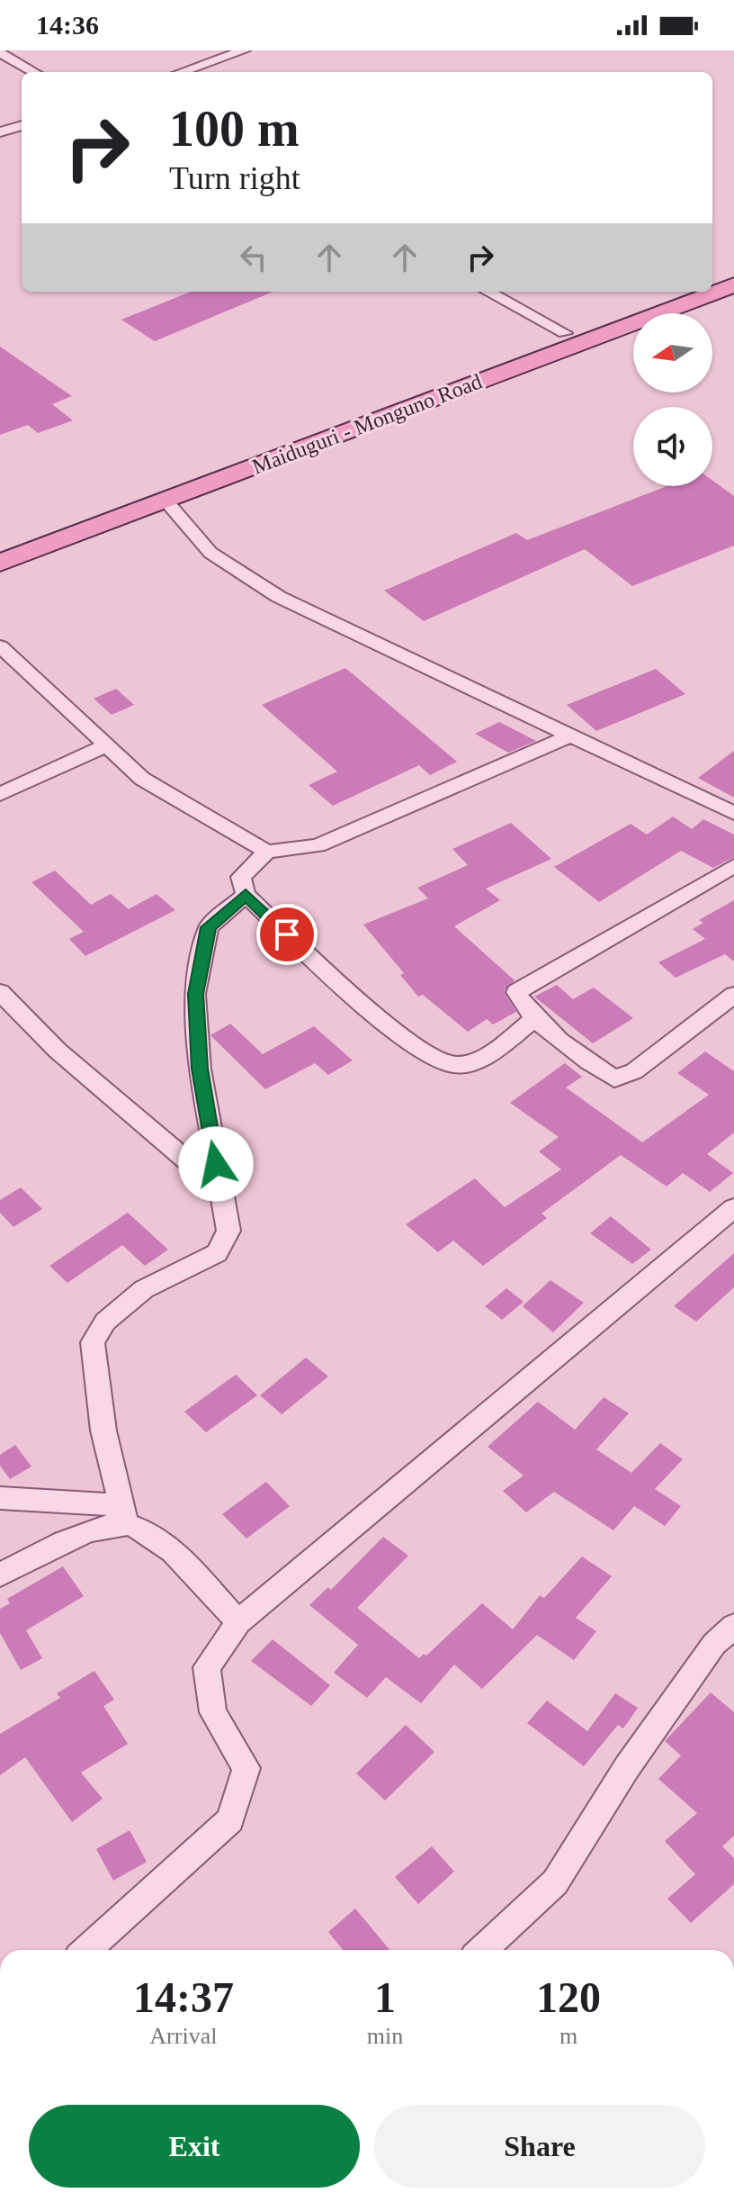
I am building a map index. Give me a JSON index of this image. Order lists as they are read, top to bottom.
{
  "streets": {
    "main road": ["Maiduguri - Monguno Road"]
  },
  "north": "left",
  "page": {
    "status": "14:36",
    "turn": ["100 m", "Turn right"],
    "eta": [
      "14:37",
      "Arrival",
      "1",
      "min",
      "120",
      "m"
    ],
    "buttons": ["Exit", "Share"]
  }
}
